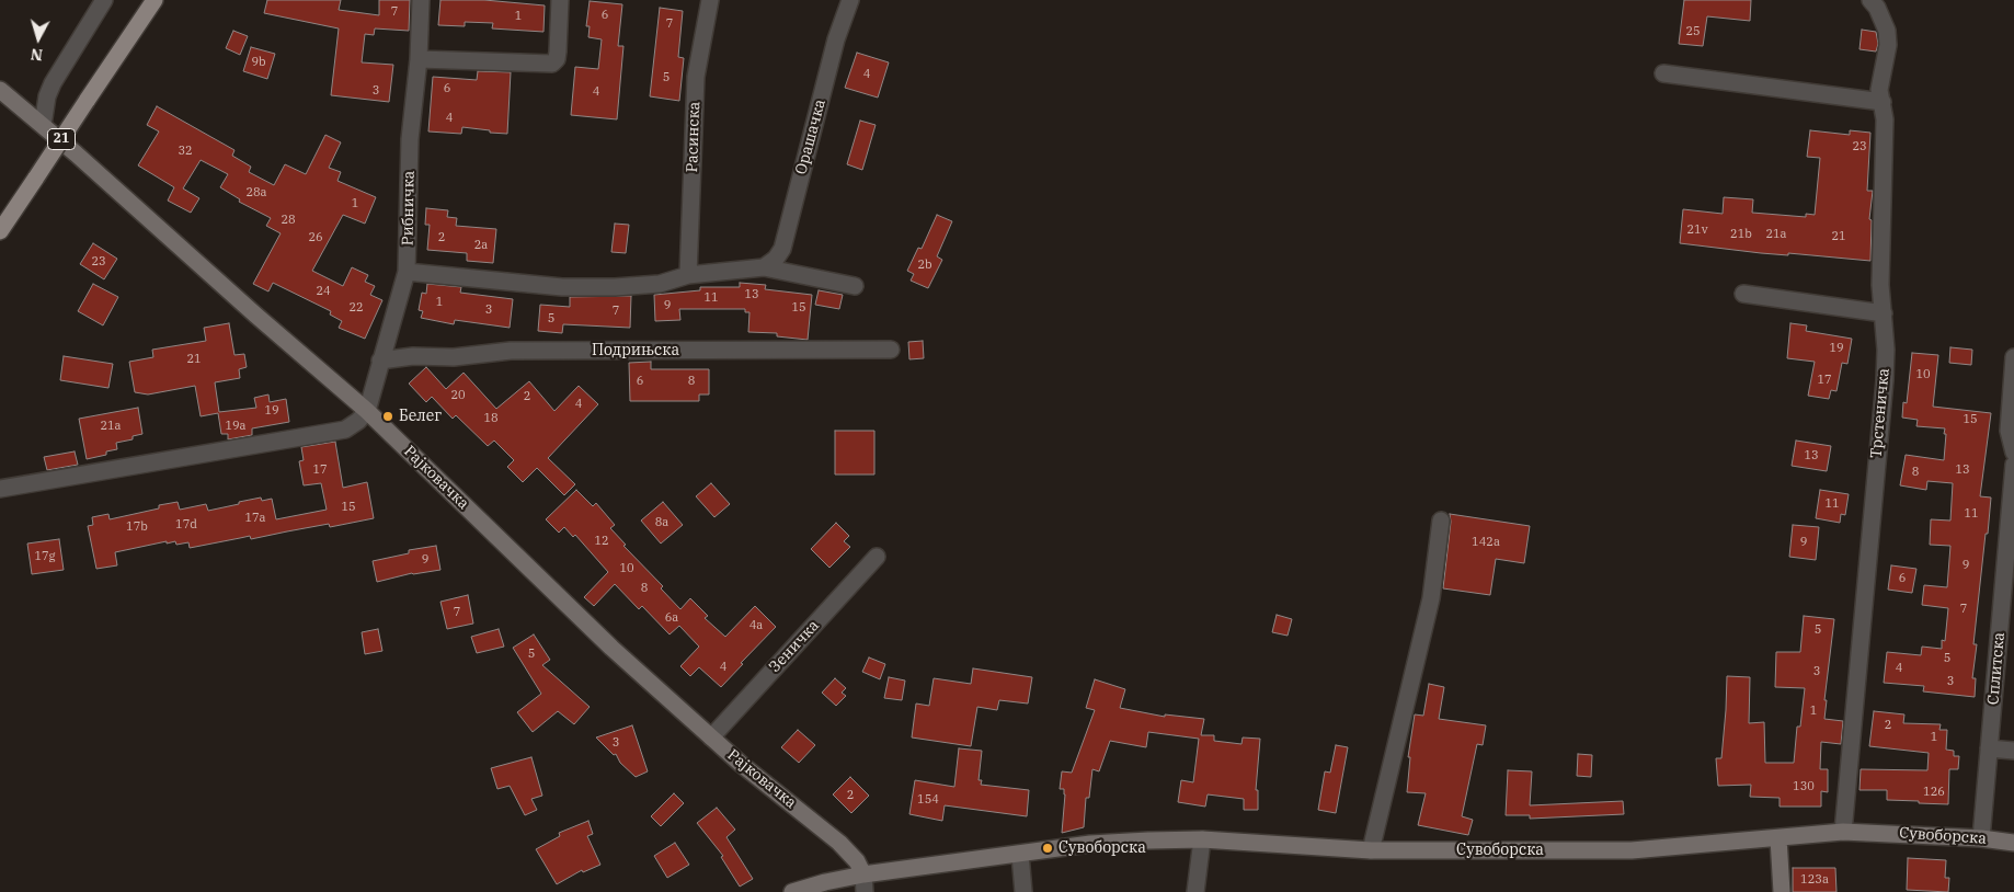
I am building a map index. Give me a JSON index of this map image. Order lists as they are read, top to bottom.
{
  "streets": {
    "main road": ["21", "Рајковачка", "Сувоборска"],
    "street": [
      "Расинска",
      "Орашачка",
      "Рибничка",
      "Подрињска",
      "Трстеничка",
      "Зеничка",
      "Сплитска"
    ]
  },
  "crossings": [
    ["Рибничка", "Подрињска"],
    ["Рибничка", "Рајковачка"],
    ["Трстеничка", "Сувоборска"],
    ["Рајковачка", "Зеничка"],
    ["Рајковачка", "Сувоборска"],
    ["Сплитска", "Сувоборска"]
  ],
  "places": ["Белег", "Сувоборска"],
  "house_numbers": [
    "7",
    "6",
    "1",
    "7",
    "25",
    "9b",
    "4",
    "5",
    "6",
    "3",
    "4",
    "4",
    "23",
    "32",
    "28a",
    "1",
    "28",
    "21v",
    "21b",
    "21a",
    "21",
    "26",
    "2",
    "2a",
    "23",
    "2b",
    "24",
    "13",
    "11",
    "1",
    "9",
    "22",
    "15",
    "3",
    "7",
    "5",
    "19",
    "21",
    "10",
    "17",
    "6",
    "8",
    "20",
    "2",
    "4",
    "19",
    "18",
    "15",
    "21a",
    "19a",
    "13",
    "17",
    "13",
    "8",
    "11",
    "15",
    "11",
    "17a",
    "8a",
    "17d",
    "17b",
    "12",
    "142a",
    "9",
    "17g",
    "9",
    "9",
    "10",
    "6",
    "8",
    "7",
    "7",
    "6a",
    "4a",
    "5",
    "5",
    "5",
    "4",
    "4",
    "3",
    "3",
    "1",
    "2",
    "1",
    "3",
    "130",
    "126",
    "2",
    "154",
    "123a"
  ],
  "north": "bottom"
}
